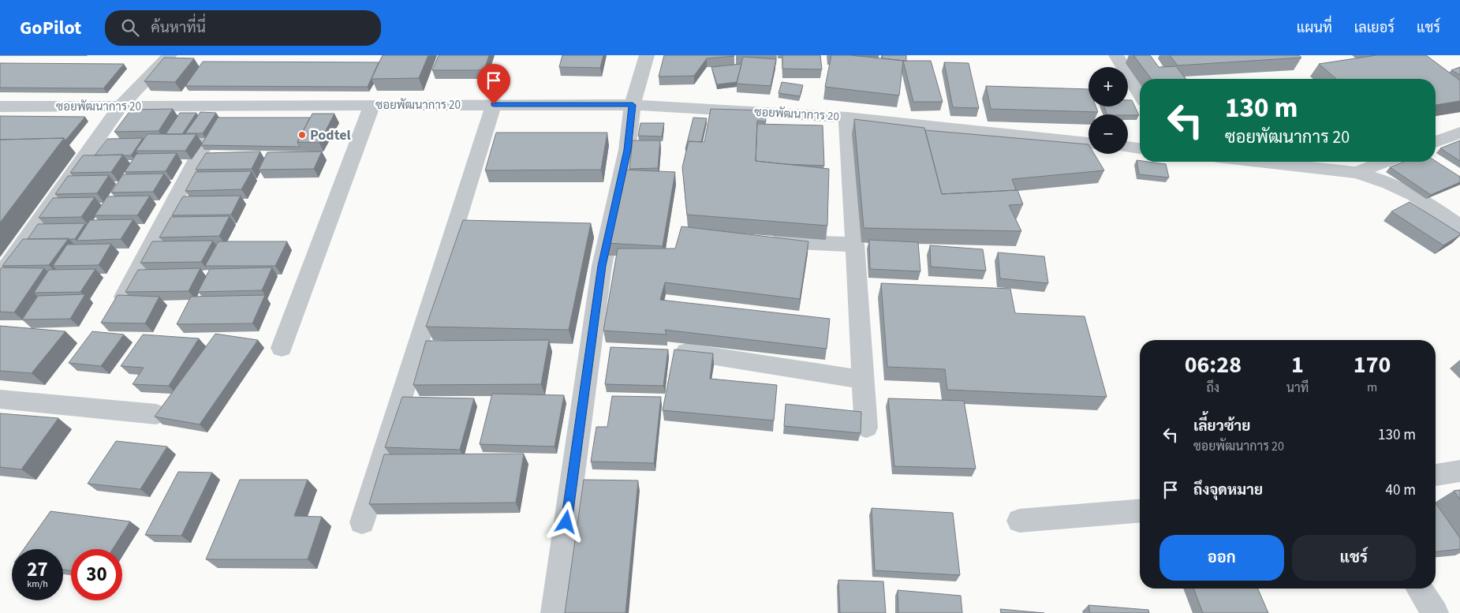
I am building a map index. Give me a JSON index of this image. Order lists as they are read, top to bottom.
{
  "streets": {
    "street": ["ซอยพัฒนาการ 20"]
  },
  "places": ["Podtel"],
  "page": {
    "header": "GoPilot",
    "search": "ค้นหาที่นี่",
    "nav": ["แผนที่", "เลเยอร์", "แชร์"],
    "map_buttons": ["+", "−"],
    "turn": ["130 m", "ซอยพัฒนาการ 20"],
    "eta": [
      "06:28",
      "ถึง",
      "1",
      "นาที",
      "170",
      "m"
    ],
    "list": [
      {
        "name": "เลี้ยวซ้าย",
        "note": "ซอยพัฒนาการ 20",
        "value": "130 m"
      },
      {
        "name": "ถึงจุดหมาย",
        "value": "40 m"
      }
    ],
    "buttons": ["ออก", "แชร์"],
    "speed": "27 km/h",
    "limit": "30"
  }
}
